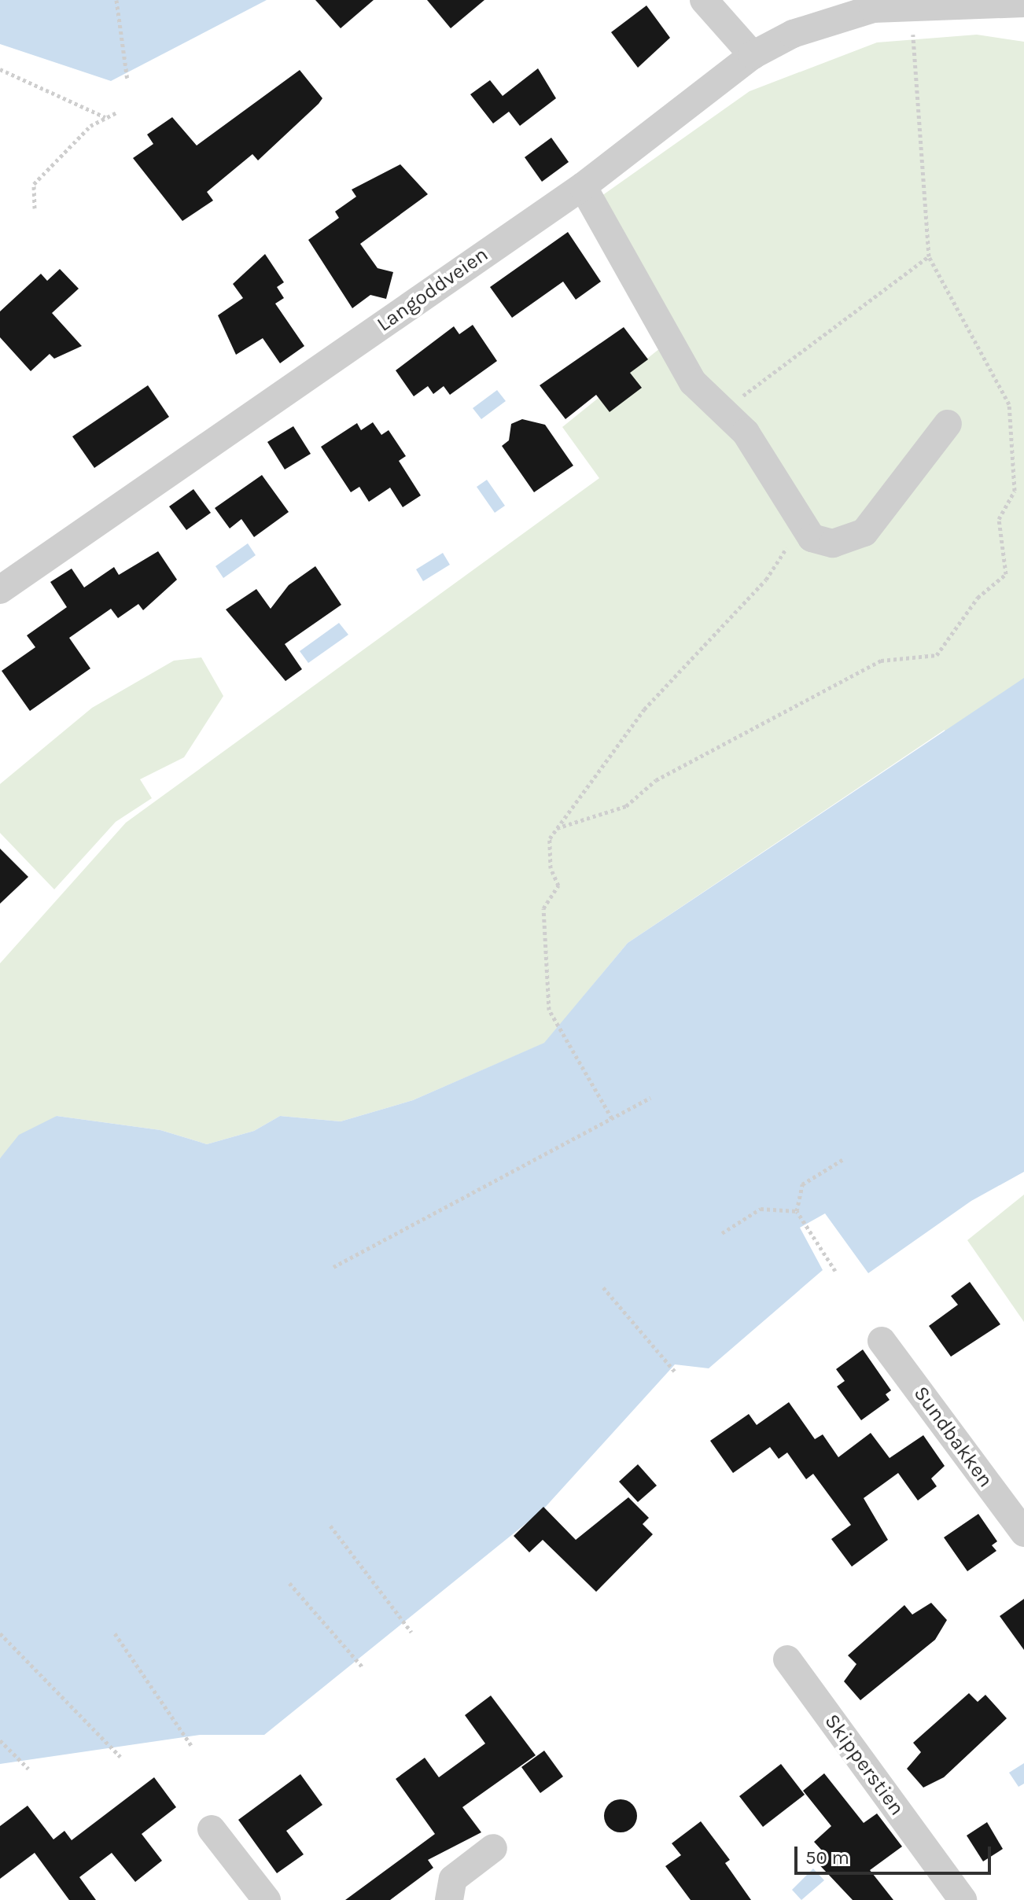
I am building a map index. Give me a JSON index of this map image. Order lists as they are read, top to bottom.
{
  "streets": {
    "street": ["Langoddveien", "Sundbakken", "Skipperstien"]
  },
  "scale_bar": "50 m"
}
